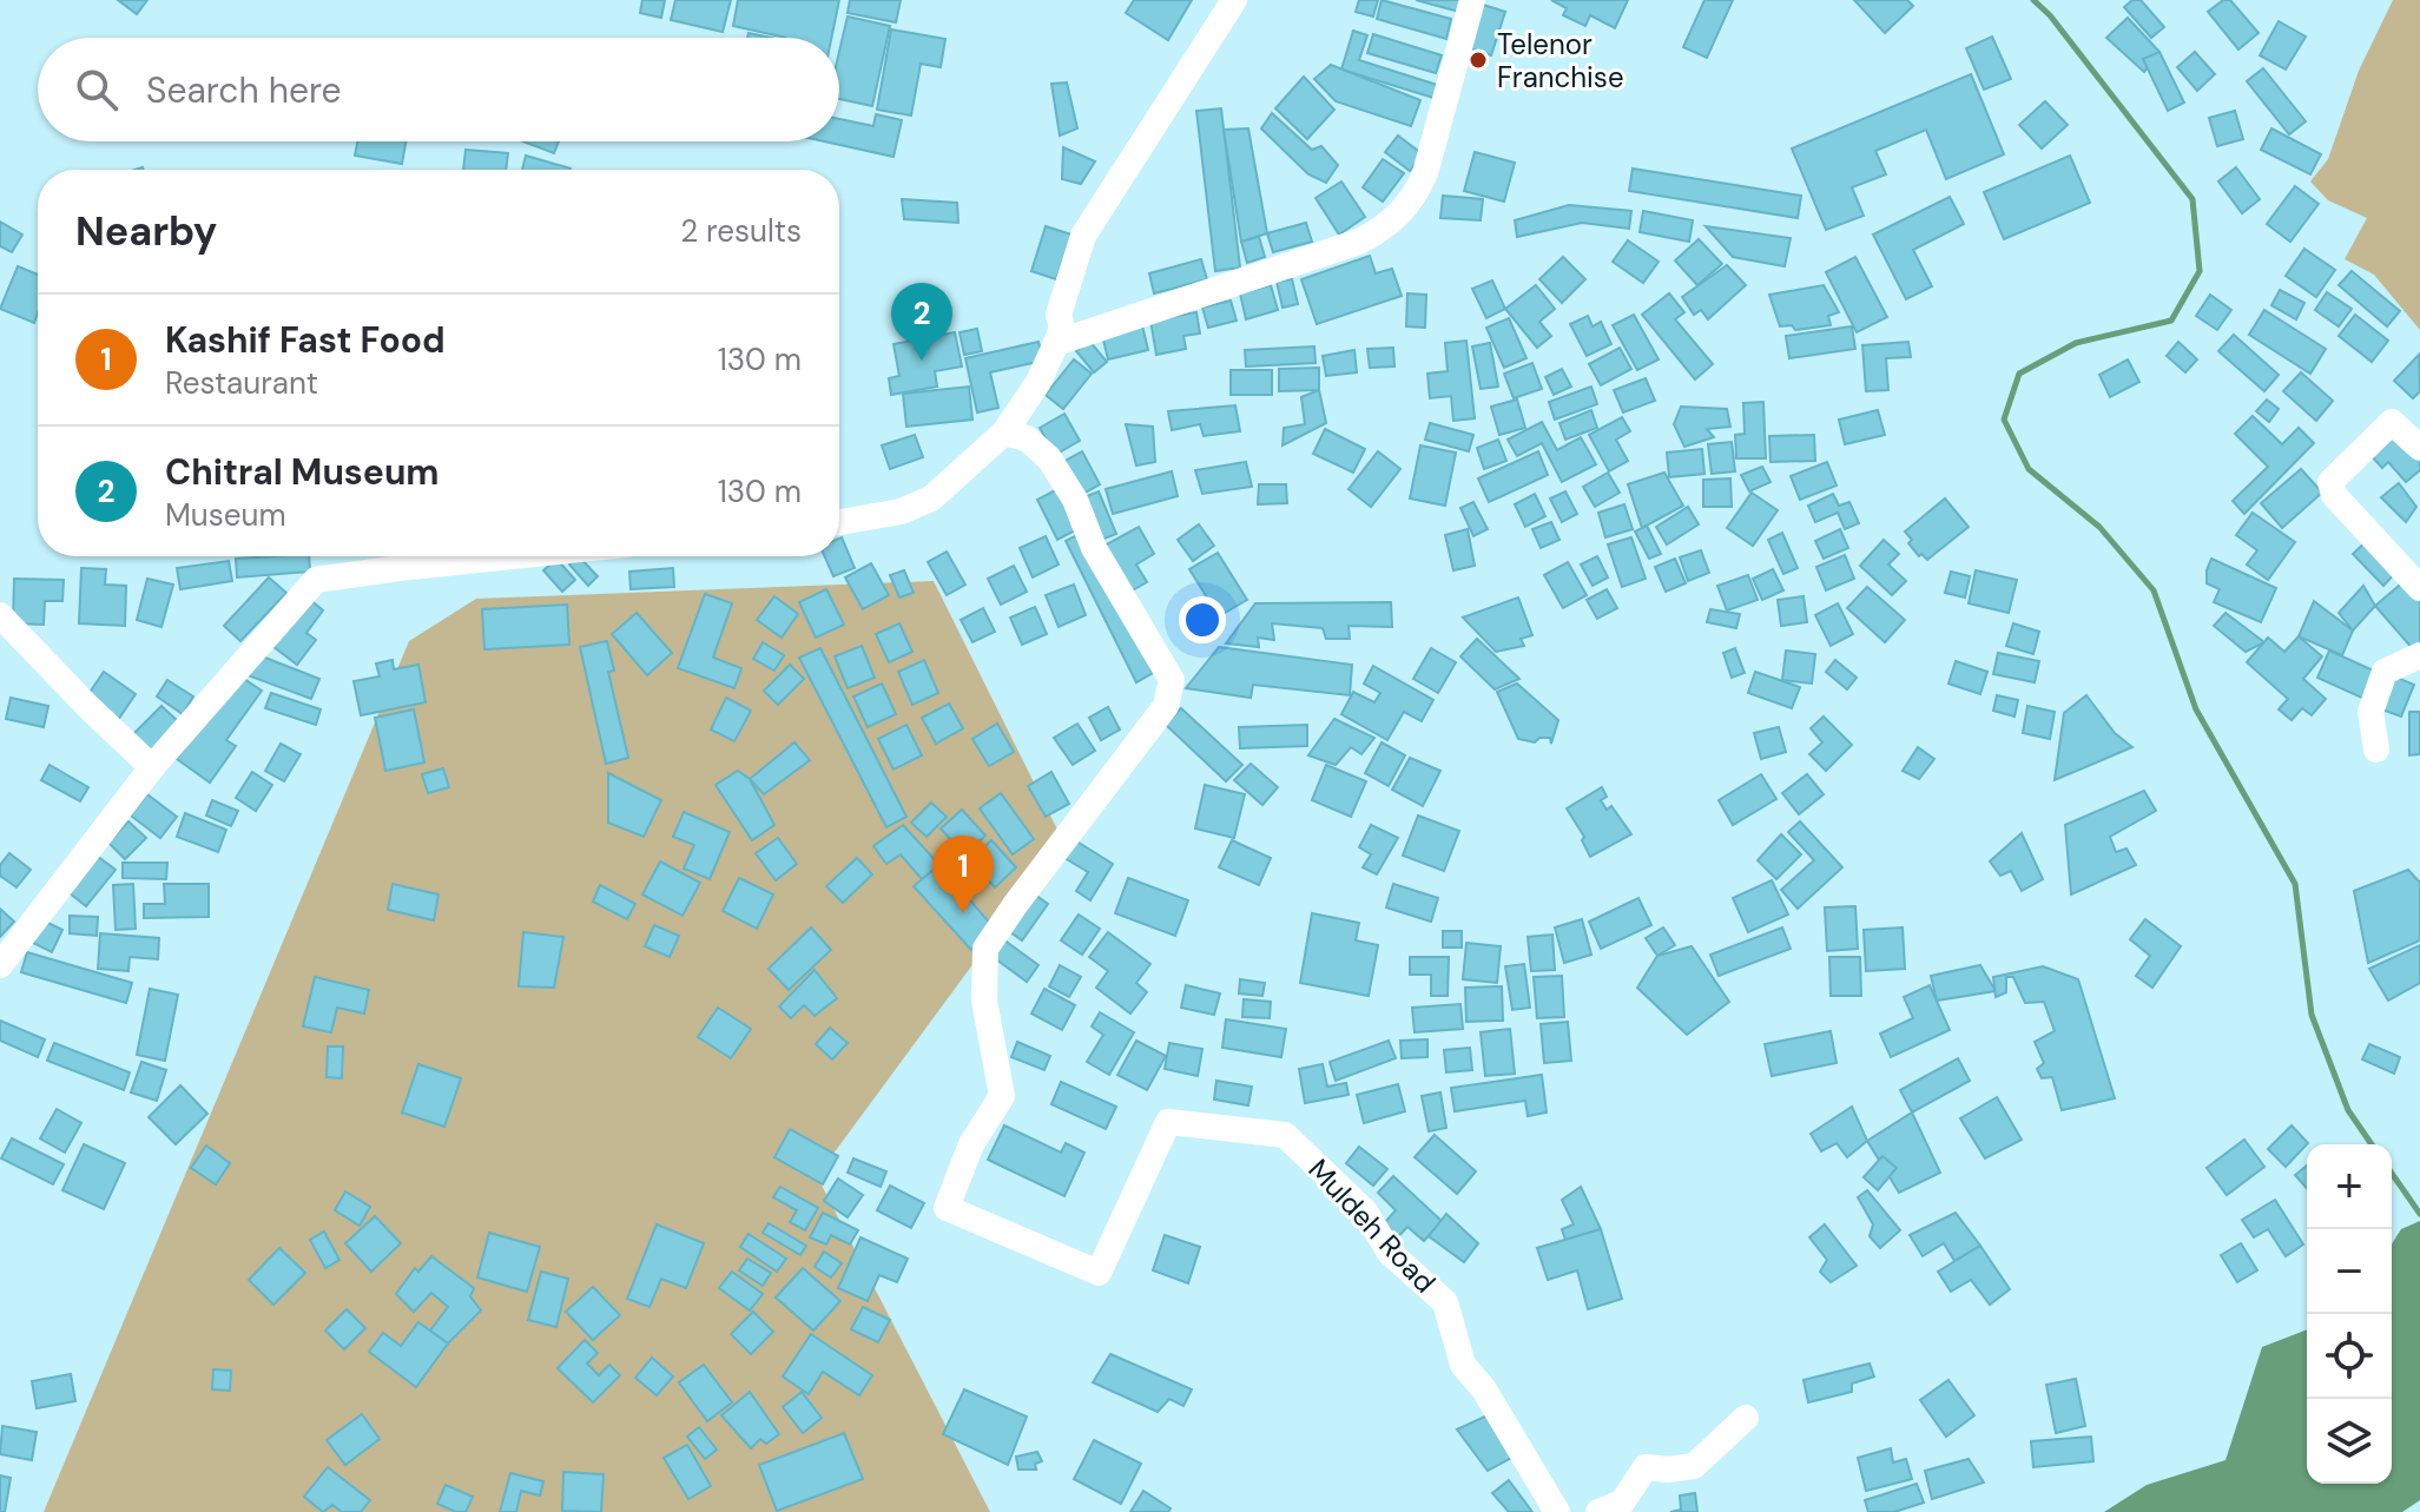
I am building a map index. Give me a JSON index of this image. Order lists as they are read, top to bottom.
{
  "streets": {
    "street": ["Muldeh Road"]
  },
  "places": ["Telenor Franchise"],
  "page": {
    "search": "Search here",
    "heading": ["Nearby", "2 results"],
    "pins": ["2", "1"],
    "list": [
      {
        "mark": "1",
        "name": "Kashif Fast Food",
        "note": "Restaurant",
        "value": "130 m"
      },
      {
        "mark": "2",
        "name": "Chitral Museum",
        "note": "Museum",
        "value": "130 m"
      }
    ],
    "map_buttons": ["+", "−"]
  }
}
